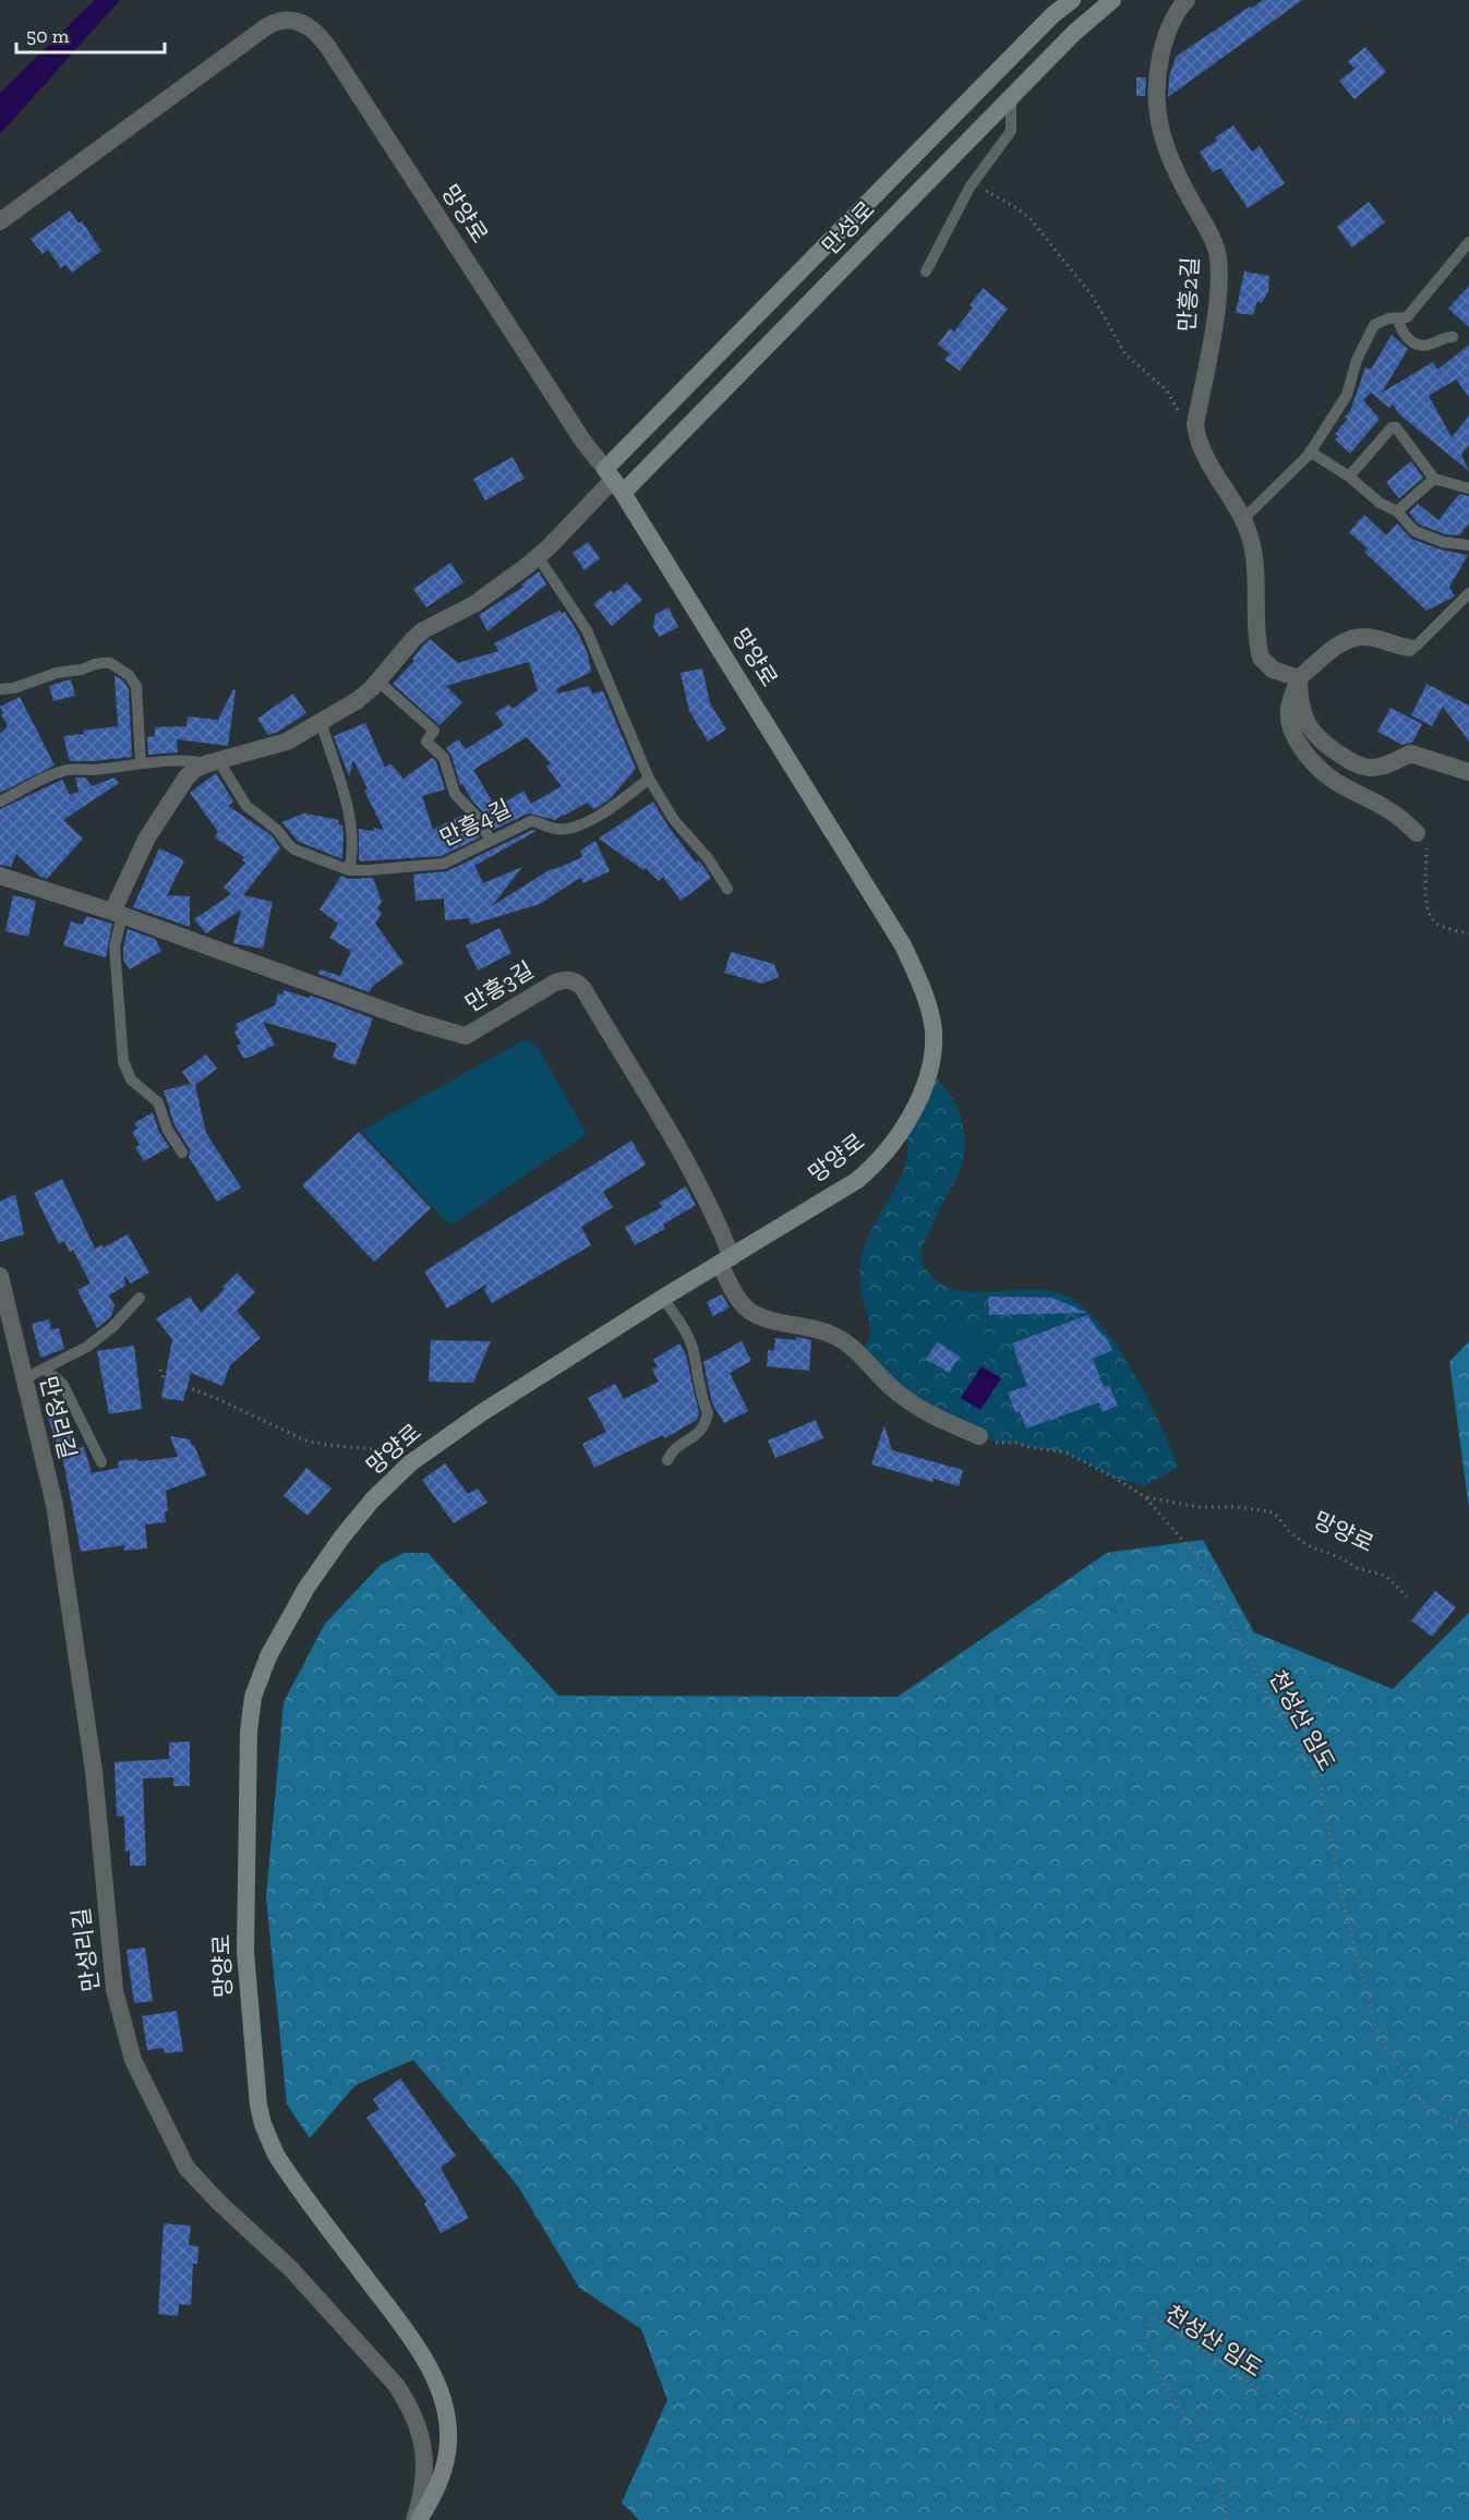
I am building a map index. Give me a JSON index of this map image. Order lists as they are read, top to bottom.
{
  "streets": {
    "main road": ["망양로", "만성로"],
    "street": ["만흥2길", "만흥3길", "만성리길"],
    "lane": ["만흥4길"],
    "path": ["천성산 임도"]
  },
  "crossings": [
    ["망양로", "만성로"],
    ["망양로", "만흥3길"],
    ["망양로", "만성리길"],
    ["망양로", "천성산 임도"]
  ],
  "scale_bar": "50 m"
}
